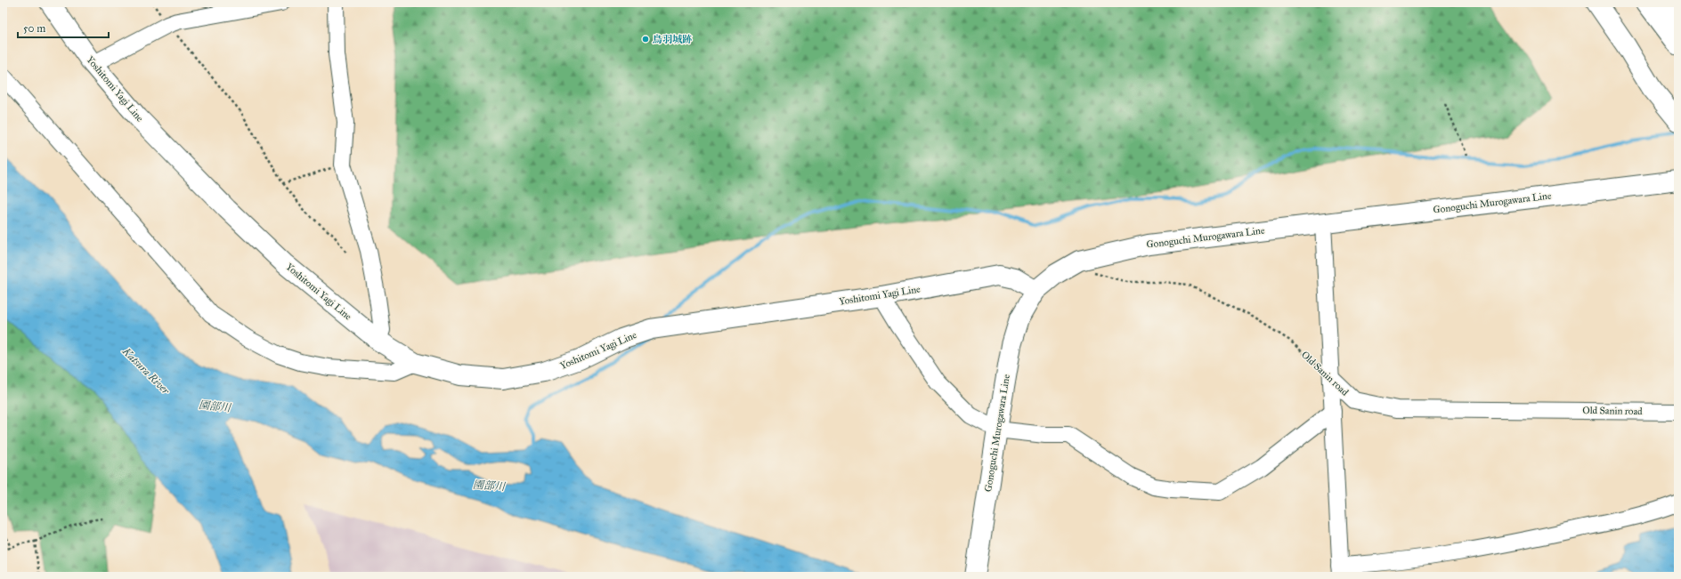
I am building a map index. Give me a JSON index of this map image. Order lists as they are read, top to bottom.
{
  "streets": {
    "main road": ["Yoshitomi Yagi Line", "Gonoguchi Murogawara Line"],
    "street": ["Old Sanin road"]
  },
  "crossings": [
    ["Yoshitomi Yagi Line", "Gonoguchi Murogawara Line"],
    ["Gonoguchi Murogawara Line", "Old Sanin road"]
  ],
  "water": ["Katsura River", "園部川"],
  "places": ["鳥羽城跡"],
  "scale_bar": "50 m"
}
